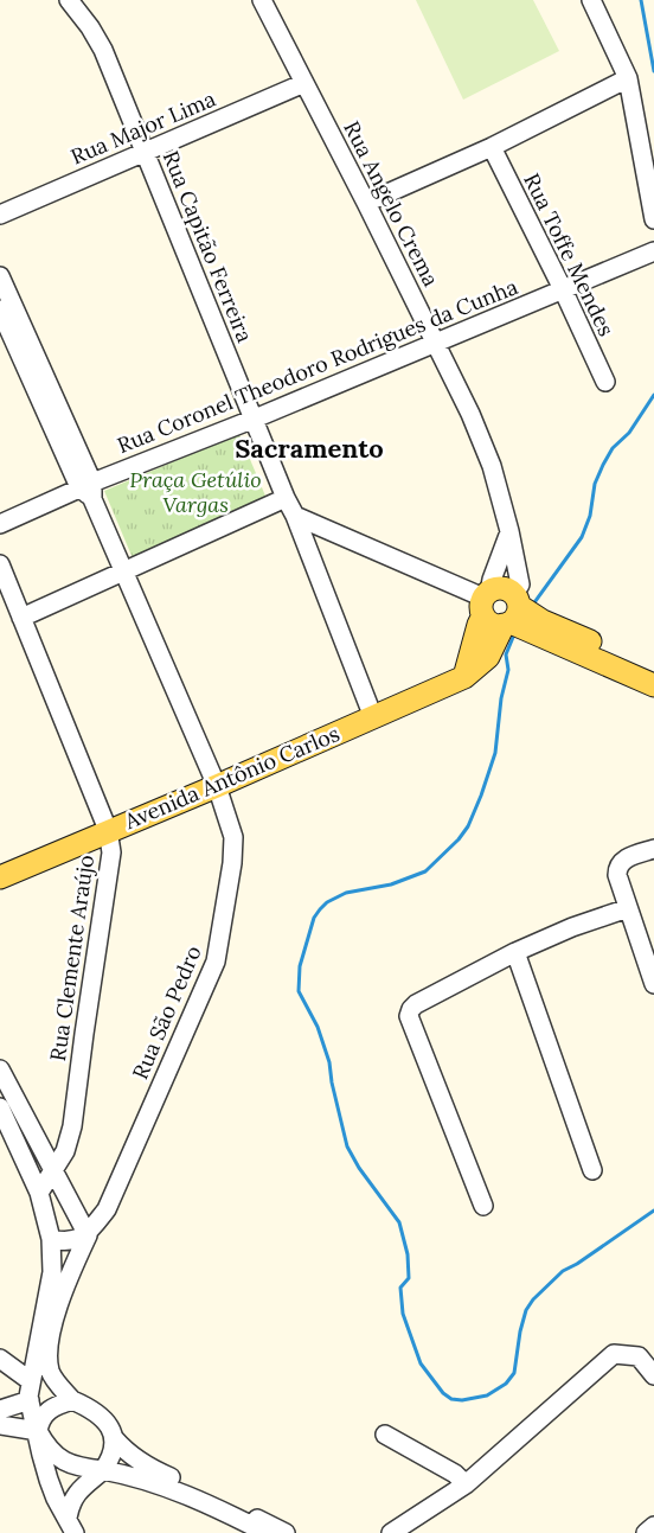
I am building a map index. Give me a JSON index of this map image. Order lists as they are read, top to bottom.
{
  "streets": {
    "main road": ["Avenida Antônio Carlos"],
    "street": [
      "Rua Major Lima",
      "Rua Angelo Crema",
      "Rua Capitão Ferreira",
      "Rua Toffe Mendes",
      "Rua Coronel Theodoro Rodrigues da Cunha",
      "Rua Clemente Araújo",
      "Rua São Pedro"
    ]
  },
  "crossings": [
    ["Rua Major Lima", "Rua Angelo Crema"],
    ["Rua Major Lima", "Rua Capitão Ferreira"],
    ["Rua Angelo Crema", "Rua Coronel Theodoro Rodrigues da Cunha"],
    ["Rua Angelo Crema", "Avenida Antônio Carlos"],
    ["Rua Capitão Ferreira", "Rua Coronel Theodoro Rodrigues da Cunha"],
    ["Rua Capitão Ferreira", "Avenida Antônio Carlos"],
    ["Rua Toffe Mendes", "Rua Coronel Theodoro Rodrigues da Cunha"],
    ["Rua Coronel Theodoro Rodrigues da Cunha", "Rua São Pedro"],
    ["Avenida Antônio Carlos", "Rua Clemente Araújo"],
    ["Avenida Antônio Carlos", "Rua São Pedro"]
  ],
  "districts": ["Sacramento"],
  "parks": ["Praça Getúlio Vargas"]
}
